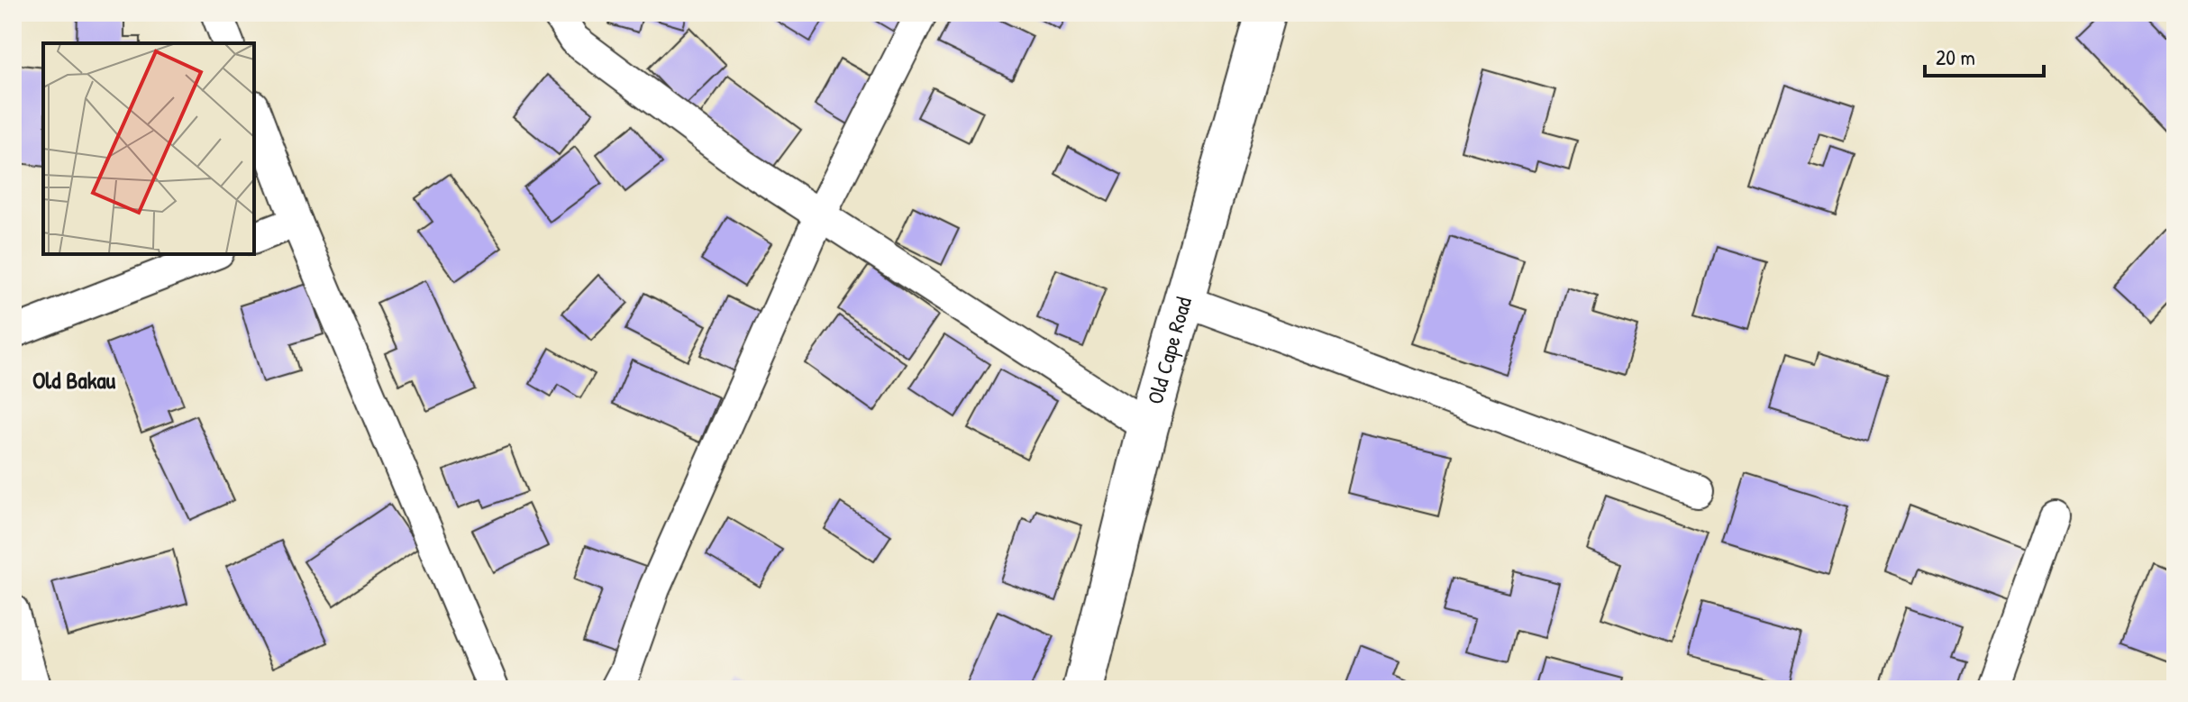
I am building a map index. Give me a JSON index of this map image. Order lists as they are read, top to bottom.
{
  "streets": {
    "street": ["Old Cape Road"]
  },
  "districts": ["Old Bakau"],
  "scale_bar": "20 m"
}
